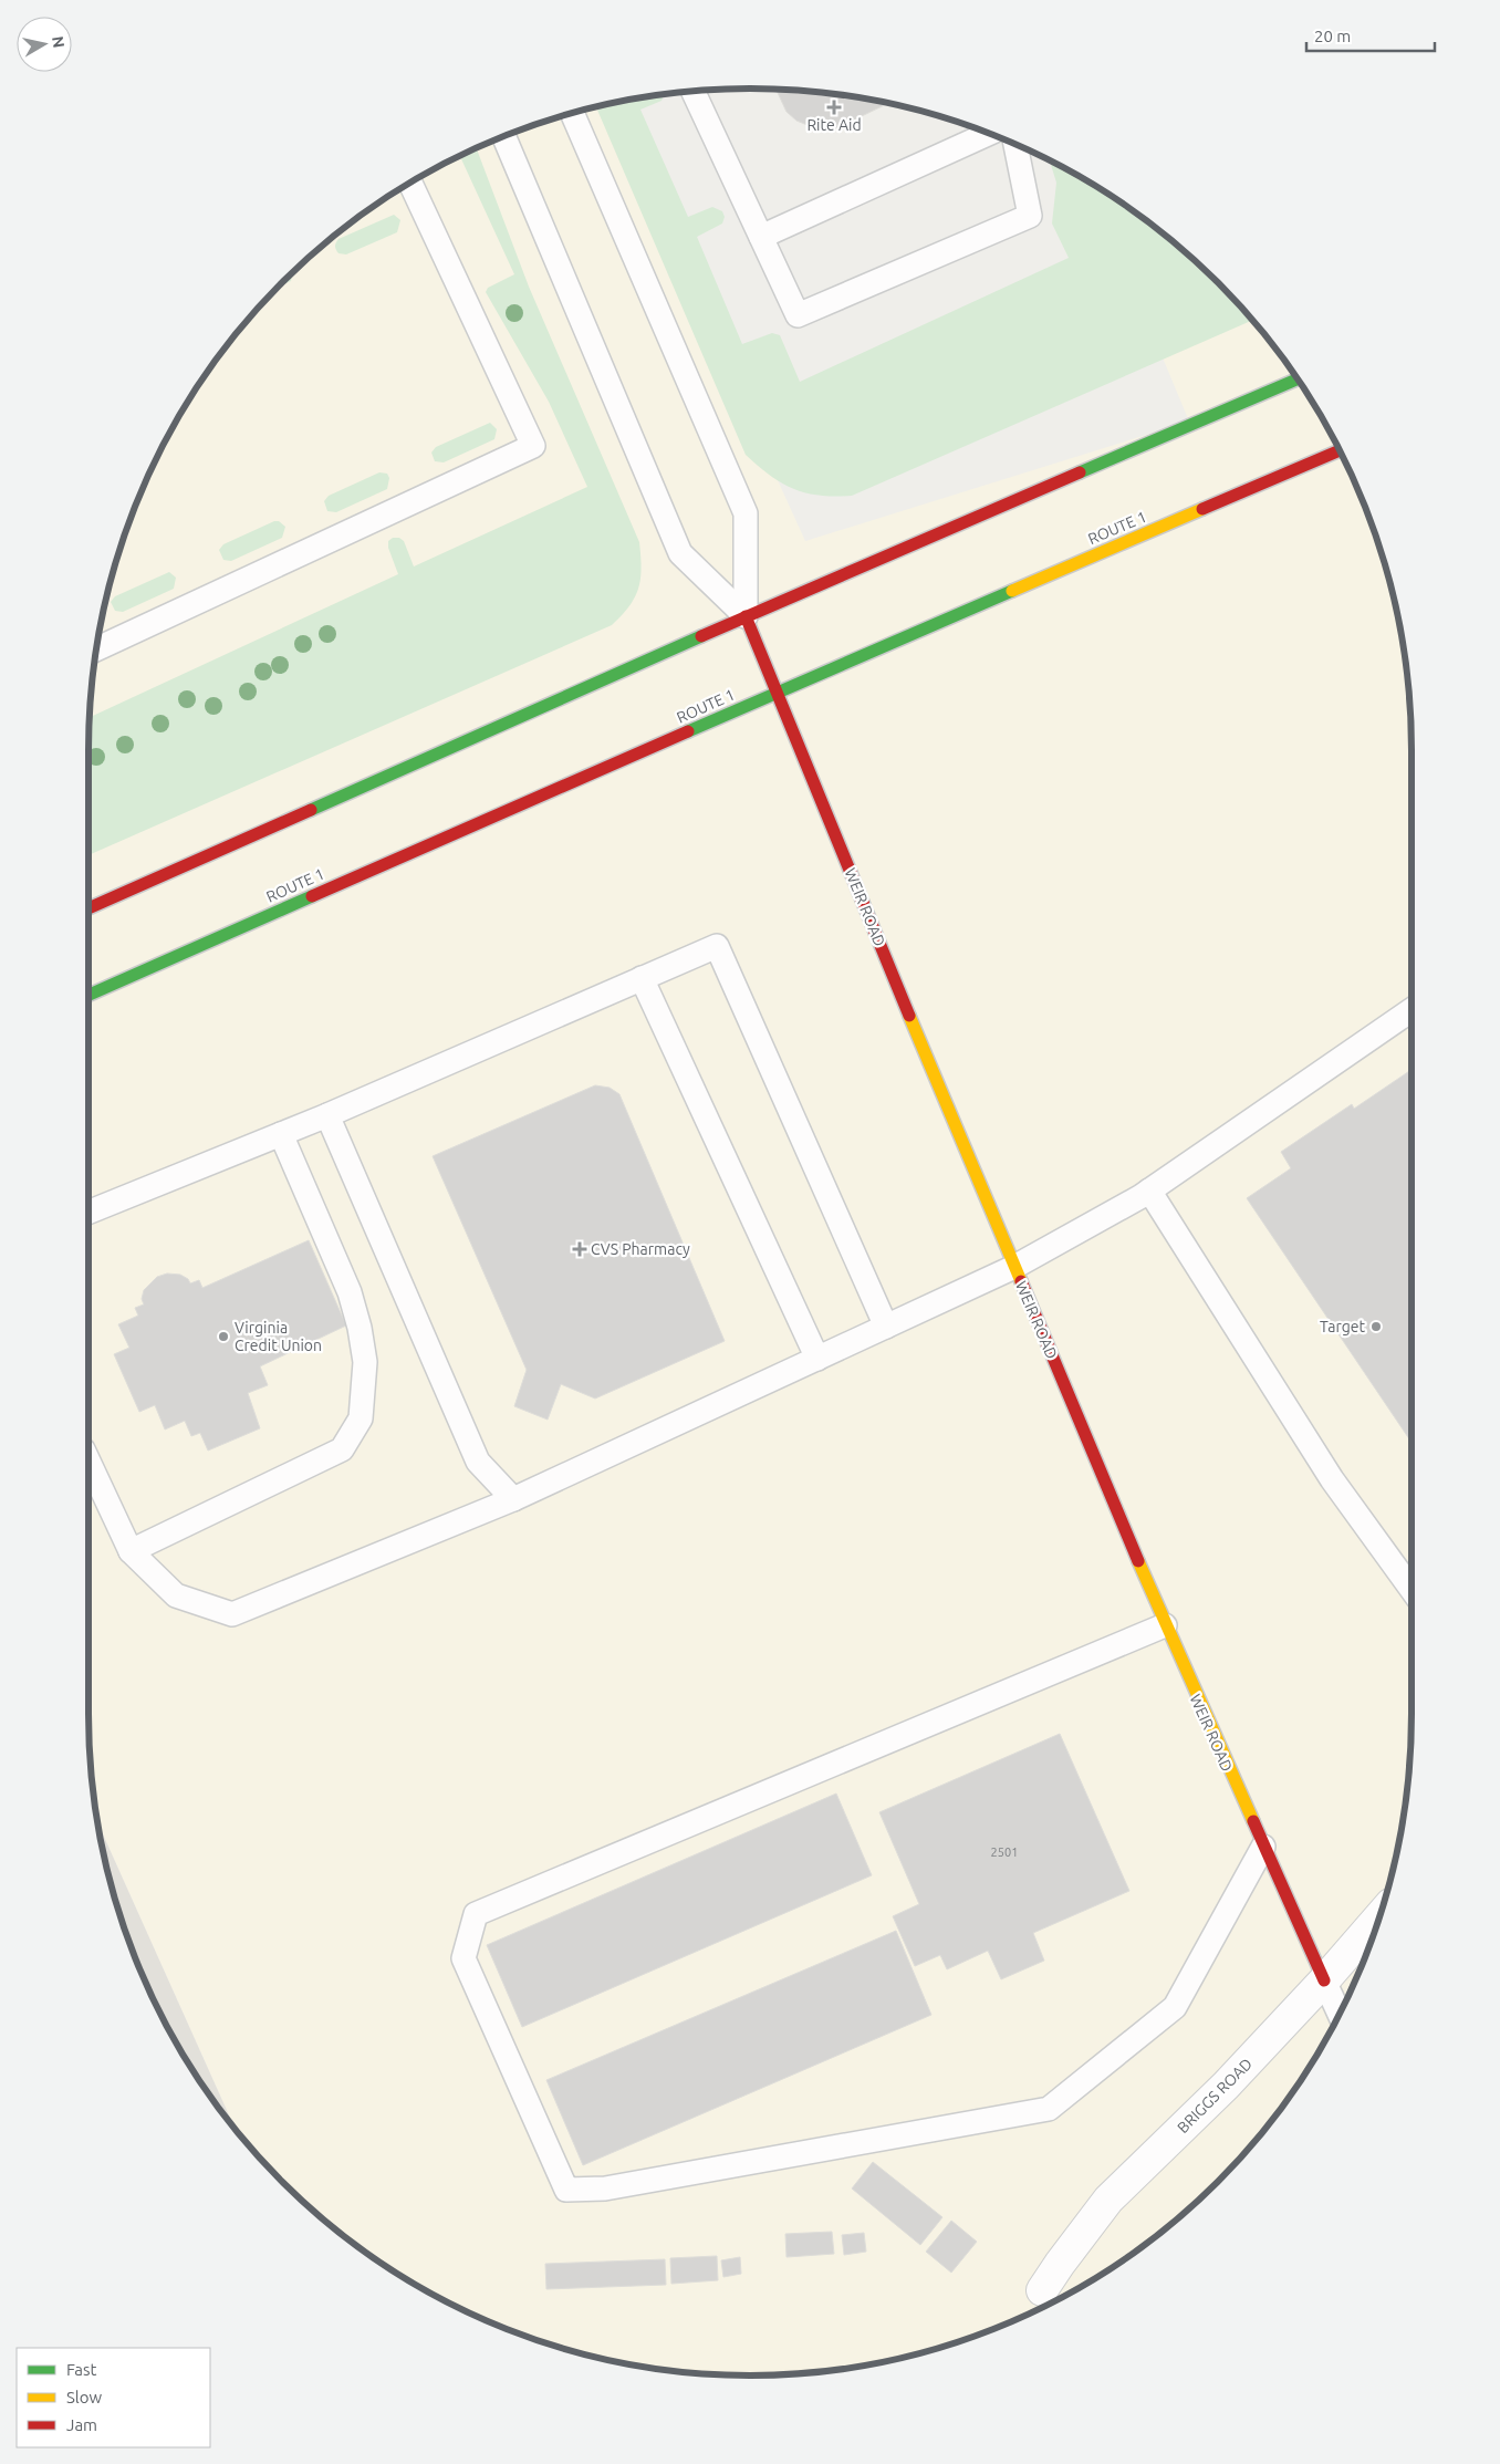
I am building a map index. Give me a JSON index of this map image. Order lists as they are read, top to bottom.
{
  "streets": {
    "main road": ["ROUTE 1", "WEIR ROAD"],
    "street": ["BRIGGS ROAD"]
  },
  "crossings": [
    ["ROUTE 1", "WEIR ROAD"],
    ["WEIR ROAD", "BRIGGS ROAD"]
  ],
  "places": {
    "health": ["Rite Aid", "CVS Pharmacy"],
    "other": ["Target", "Virginia Credit Union"]
  },
  "house_numbers": ["2501"],
  "legend": ["Fast", "Slow", "Jam"],
  "scale_bar": "20 m",
  "north": "right"
}
